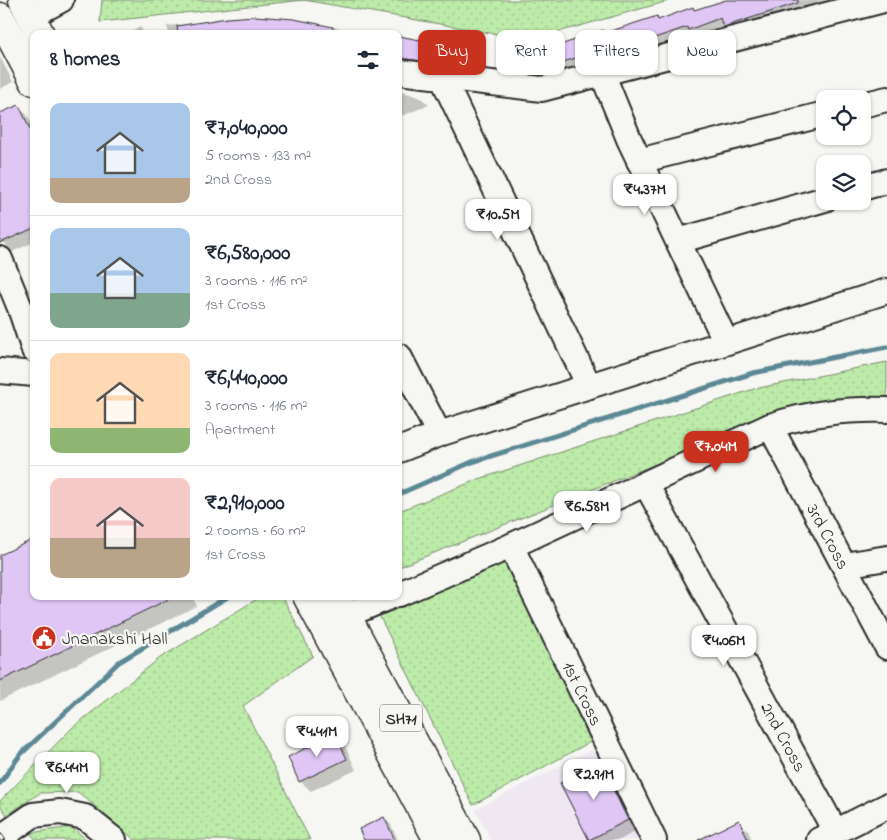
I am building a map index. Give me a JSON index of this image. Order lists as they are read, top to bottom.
{
  "streets": {
    "main road": ["SH71"],
    "street": ["3rd Cross", "1st Cross", "2nd Cross"]
  },
  "places": {
    "public building": ["Jnanakshi Hall"]
  },
  "page": {
    "chip": [
      "Buy",
      "Rent",
      "Filters",
      "New"
    ],
    "heading": "8 homes",
    "list": [
      {
        "name": "₹7,040,000",
        "note": "5 rooms · 133 m² · 2nd Cross"
      },
      {
        "name": "₹6,580,000",
        "note": "3 rooms · 116 m² · 1st Cross"
      },
      {
        "name": "₹6,440,000",
        "note": "3 rooms · 116 m² · Apartment"
      },
      {
        "name": "₹2,910,000",
        "note": "2 rooms · 60 m² · 1st Cross"
      }
    ],
    "price": [
      "₹4.37M",
      "₹10.5M",
      "₹7.04M",
      "₹6.58M",
      "₹4.06M",
      "₹4.41M",
      "₹6.44M",
      "₹2.91M"
    ]
  }
}
